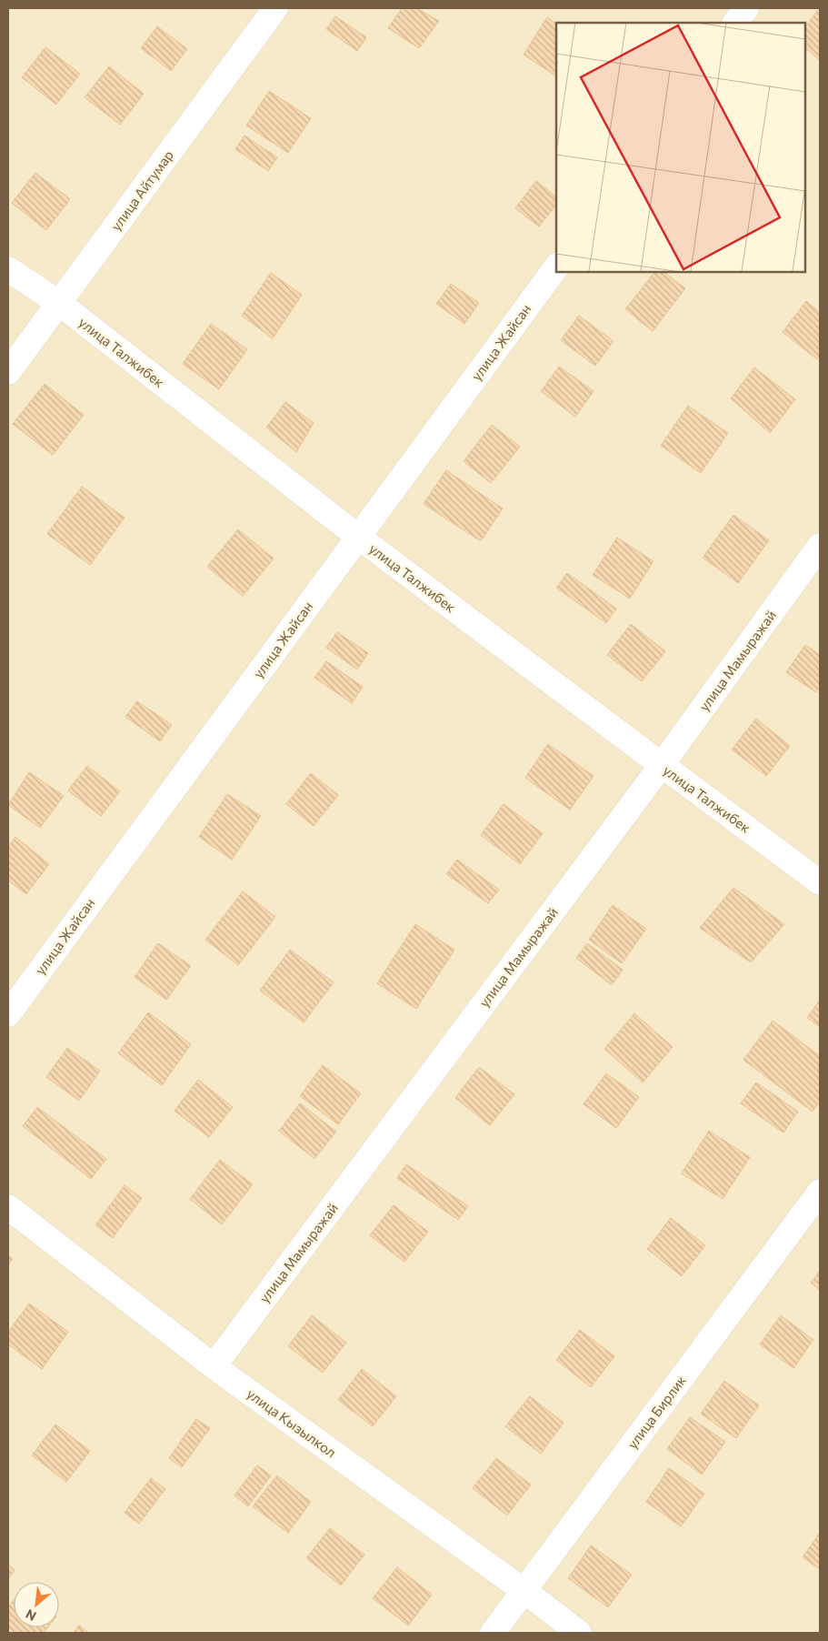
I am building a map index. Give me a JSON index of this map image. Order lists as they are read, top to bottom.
{
  "streets": {
    "street": [
      "улица Айтумар",
      "улица Жайсан",
      "улица Талжибек",
      "улица Мамыражай",
      "улица Бирлик",
      "улица Кызылкол"
    ]
  },
  "crossings": [
    ["улица Айтумар", "улица Талжибек"],
    ["улица Жайсан", "улица Талжибек"],
    ["улица Талжибек", "улица Мамыражай"],
    ["улица Мамыражай", "улица Кызылкол"],
    ["улица Бирлик", "улица Кызылкол"]
  ],
  "north": "bottom left"
}
